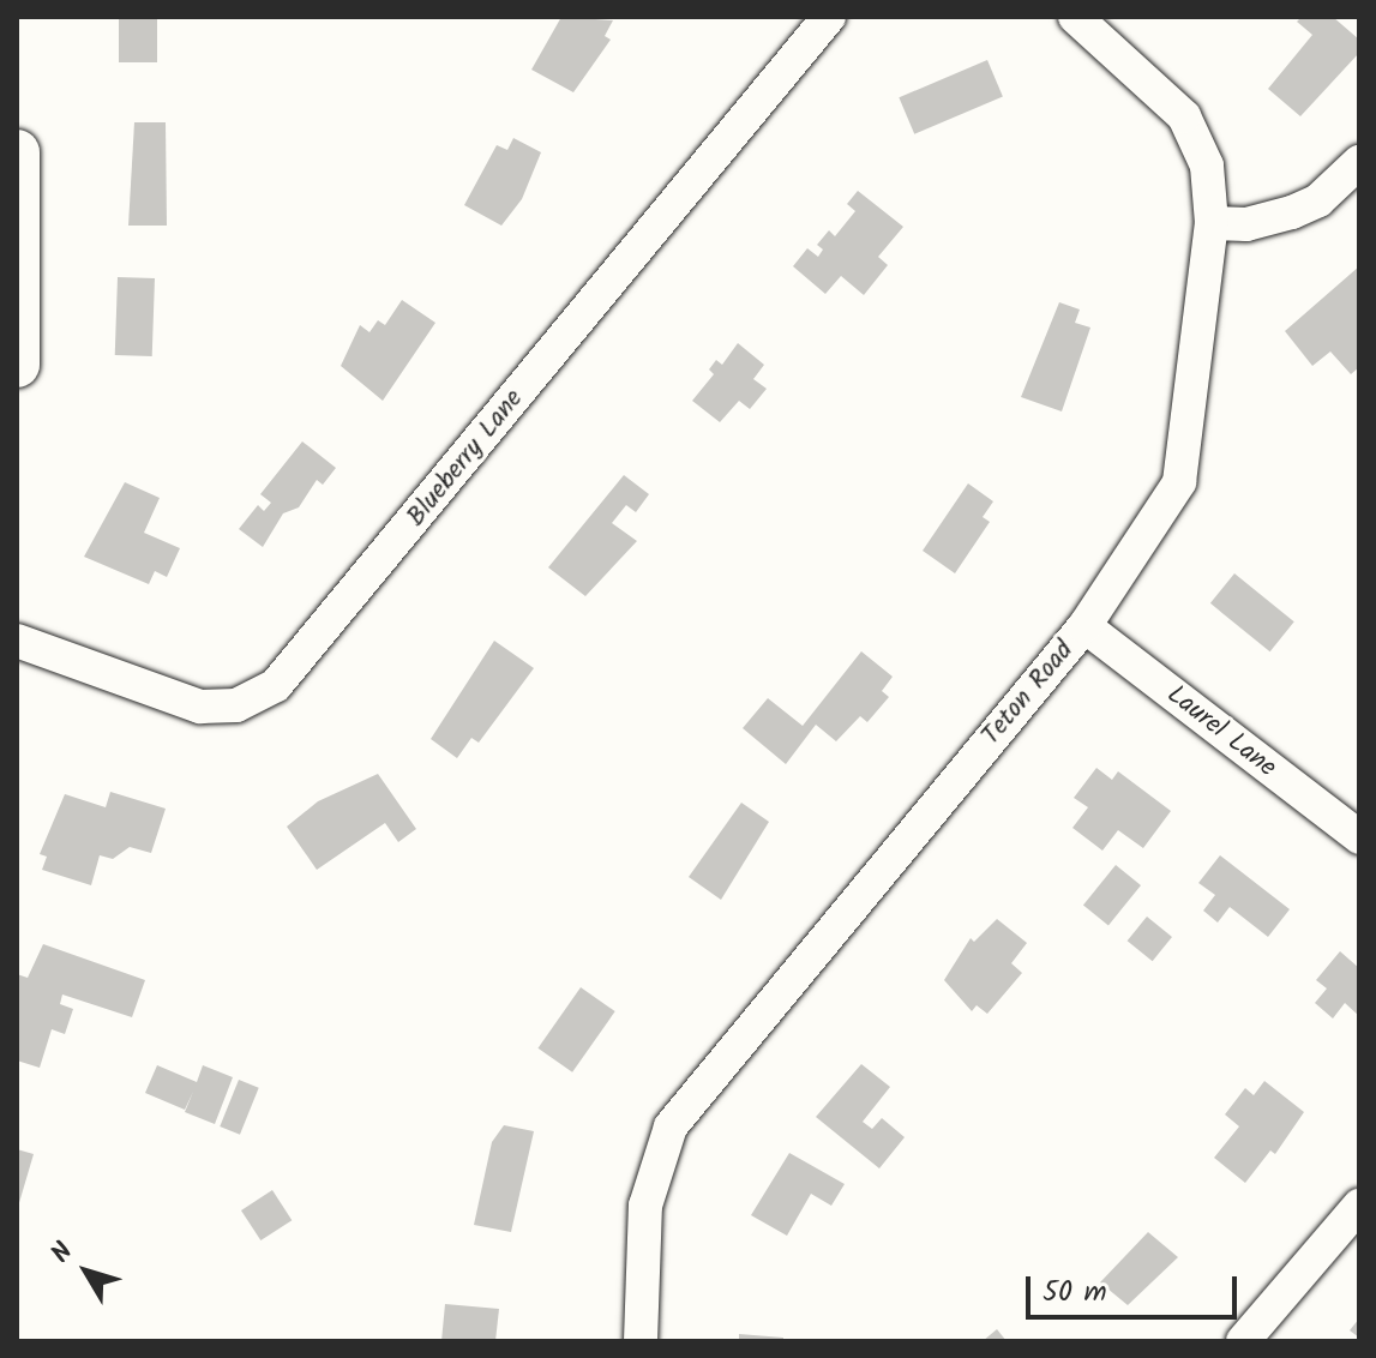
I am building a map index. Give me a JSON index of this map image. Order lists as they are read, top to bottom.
{
  "streets": {
    "street": ["Blueberry Lane", "Teton Road", "Laurel Lane"]
  },
  "crossings": [
    ["Teton Road", "Laurel Lane"]
  ],
  "scale_bar": "50 m",
  "north": "top left"
}
